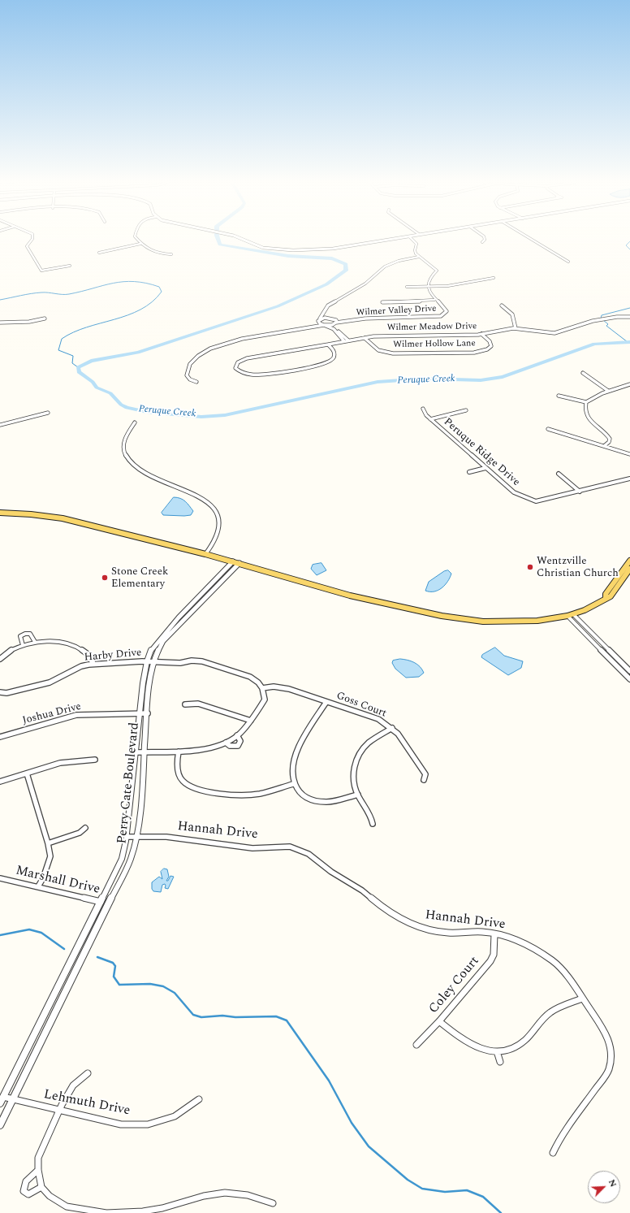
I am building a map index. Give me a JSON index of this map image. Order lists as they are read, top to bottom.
{
  "streets": {
    "street": [
      "Wilmer Valley Drive",
      "Wilmer Meadow Drive",
      "Wilmer Hollow Lane",
      "Peruque Ridge Drive",
      "Harby Drive",
      "Goss Court",
      "Joshua Drive",
      "Perry Cate Boulevard",
      "Hannah Drive",
      "Marshall Drive",
      "Coley Court",
      "Lehmuth Drive"
    ]
  },
  "crossings": [
    ["Wilmer Meadow Drive", "Wilmer Hollow Lane"],
    ["Harby Drive", "Goss Court"],
    ["Harby Drive", "Perry Cate Boulevard"],
    ["Joshua Drive", "Perry Cate Boulevard"],
    ["Perry Cate Boulevard", "Hannah Drive"],
    ["Perry Cate Boulevard", "Marshall Drive"],
    ["Perry Cate Boulevard", "Lehmuth Drive"],
    ["Hannah Drive", "Coley Court"]
  ],
  "water": ["Peruque Creek"],
  "places": ["Wentzville Christian Church", "Stone Creek Elementary"],
  "north": "top right"
}
